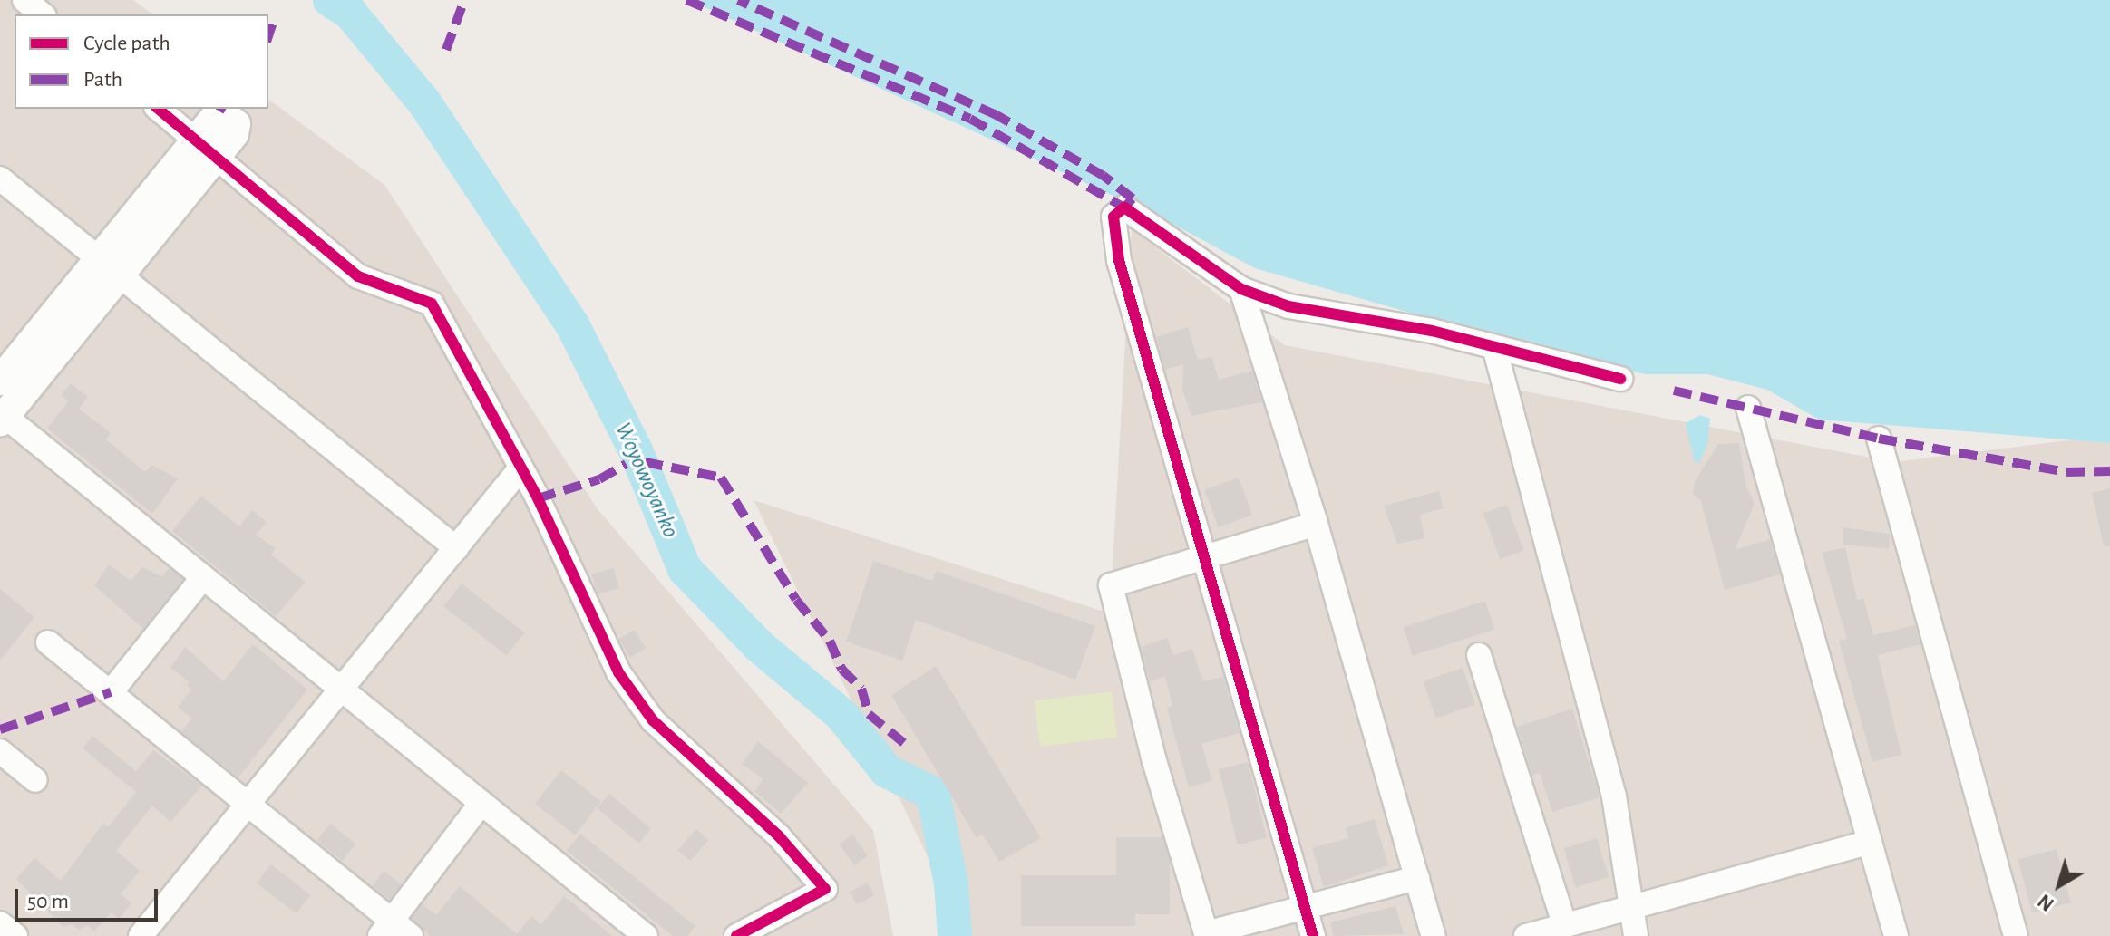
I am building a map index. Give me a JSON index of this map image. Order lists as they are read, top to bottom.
{
  "water": ["Woyowoyanko"],
  "legend": ["Cycle path", "Path"],
  "scale_bar": "50 m",
  "north": "bottom left"
}
